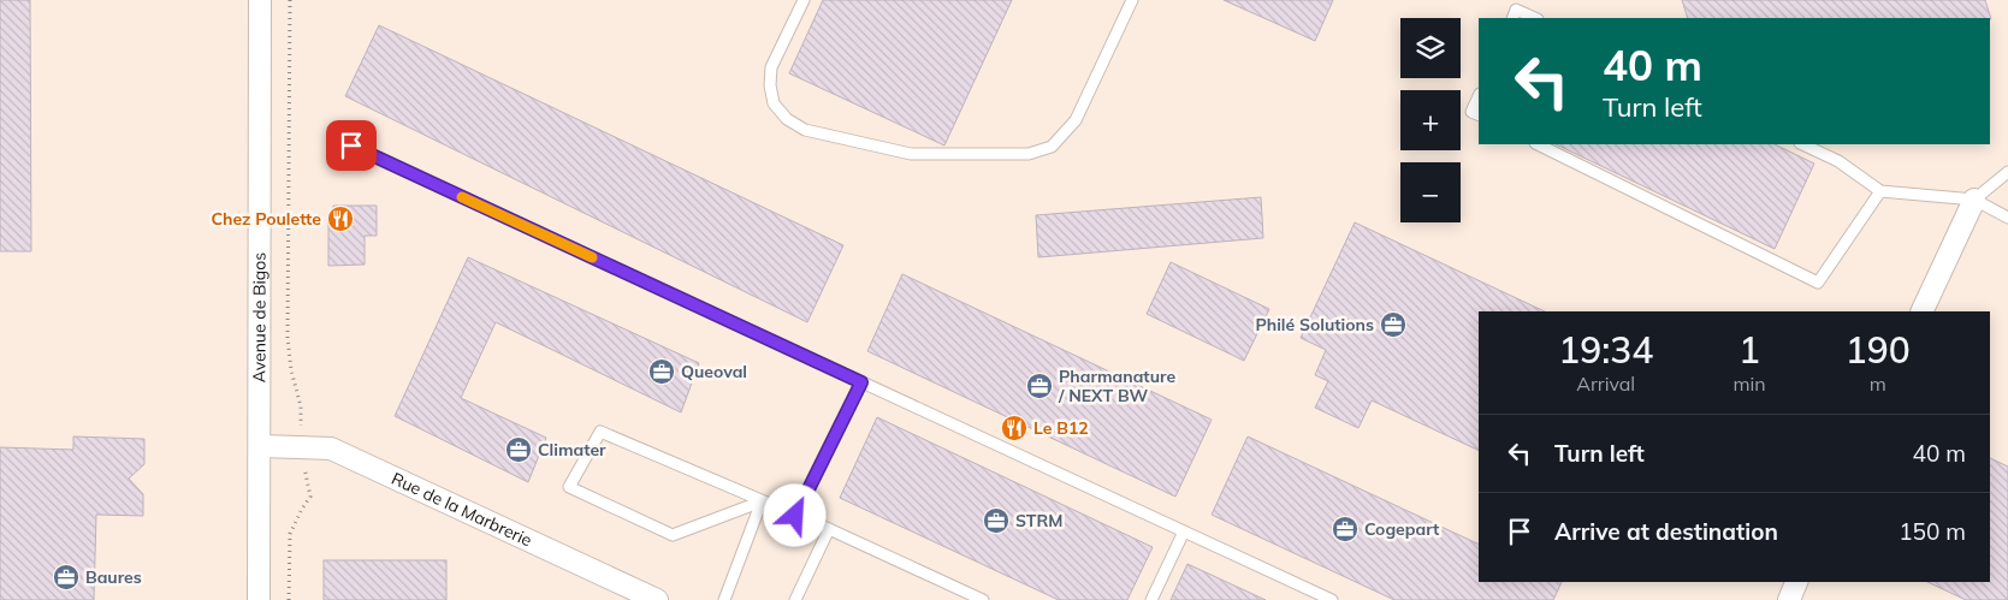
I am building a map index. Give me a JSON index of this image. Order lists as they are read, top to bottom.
{
  "streets": {
    "street": ["Avenue de Bigos", "Rue de la Marbrerie"]
  },
  "crossings": [
    ["Avenue de Bigos", "Rue de la Marbrerie"]
  ],
  "places": {
    "restaurant": ["Chez Poulette", "Le B12"],
    "office": [
      "Philé Solutions",
      "Queoval",
      "Pharmanature / NEXT BW",
      "Climater",
      "STRM",
      "Cogepart",
      "Baures"
    ]
  },
  "page": {
    "map_buttons": ["+", "−"],
    "turn": ["40 m", "Turn left"],
    "eta": [
      "19:34",
      "Arrival",
      "1",
      "min",
      "190",
      "m"
    ],
    "list": [
      {
        "name": "Turn left",
        "value": "40 m"
      },
      {
        "name": "Arrive at destination",
        "value": "150 m"
      }
    ]
  }
}
